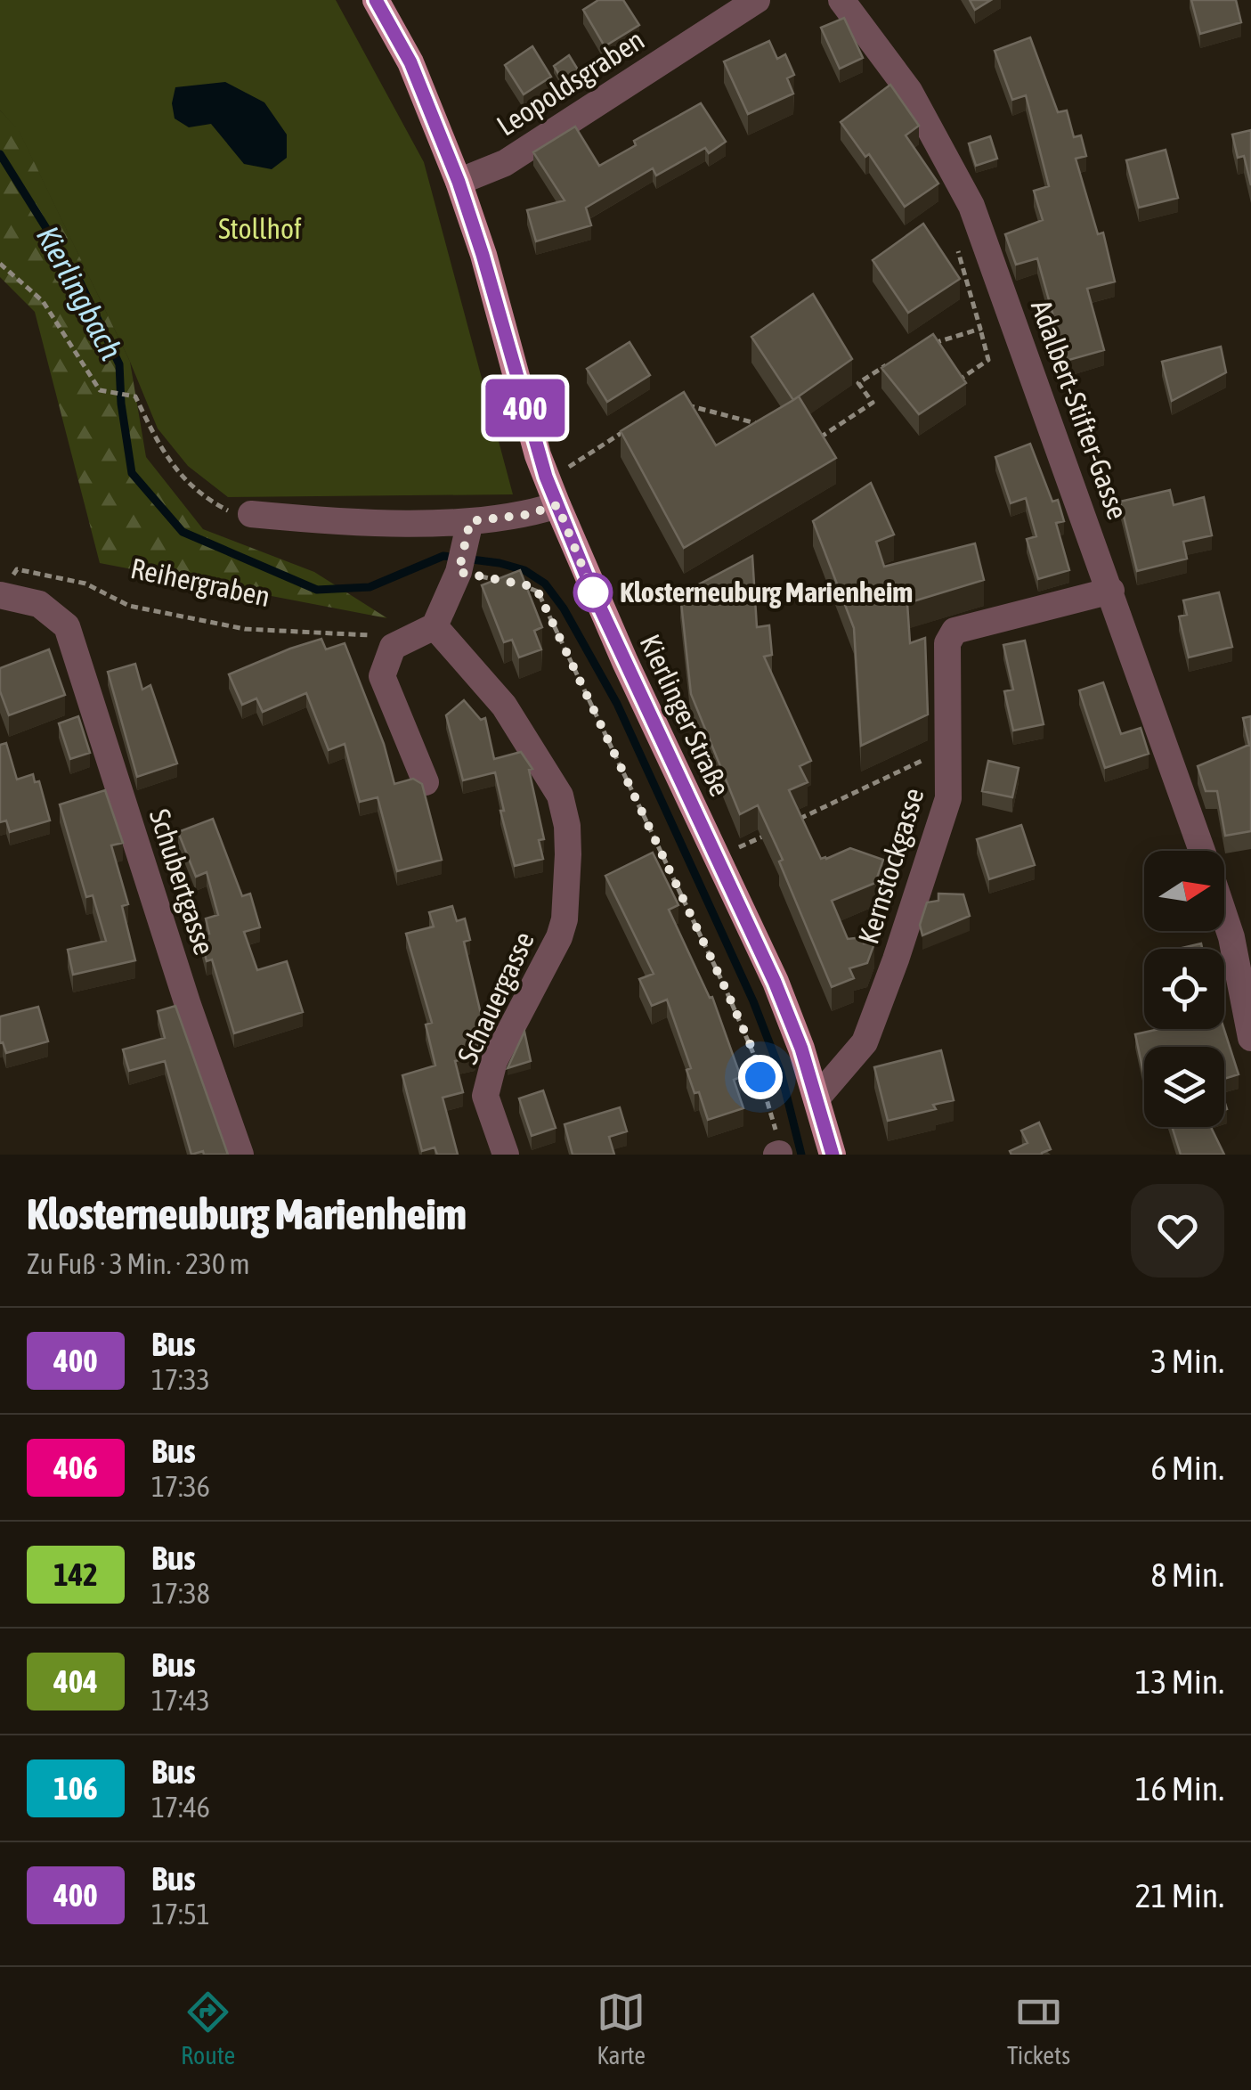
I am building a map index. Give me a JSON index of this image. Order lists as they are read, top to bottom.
{
  "streets": {
    "main road": ["Kierlinger Straße"],
    "street": [
      "Leopoldsgraben",
      "Adalbert-Stifter-Gasse",
      "Kernstockgasse",
      "Schubertgasse",
      "Schauergasse"
    ],
    "path": ["Reihergraben"]
  },
  "crossings": [
    ["Leopoldsgraben", "Kierlinger Straße"],
    ["Adalbert-Stifter-Gasse", "Kernstockgasse"],
    ["Reihergraben", "Schubertgasse"],
    ["Kierlinger Straße", "Kernstockgasse"]
  ],
  "water": ["Kierlingbach"],
  "parks": ["Stollhof"],
  "places": ["Klosterneuburg Marienheim"],
  "lines": ["bus line 400"],
  "north": "right",
  "page": {
    "on_map": "400",
    "heading": ["Klosterneuburg Marienheim", "Zu Fuß · 3 Min. · 230 m"],
    "list": [
      {
        "mark": "400",
        "name": "Bus",
        "note": "17:33",
        "value": "3 Min."
      },
      {
        "mark": "406",
        "name": "Bus",
        "note": "17:36",
        "value": "6 Min."
      },
      {
        "mark": "142",
        "name": "Bus",
        "note": "17:38",
        "value": "8 Min."
      },
      {
        "mark": "404",
        "name": "Bus",
        "note": "17:43",
        "value": "13 Min."
      },
      {
        "mark": "106",
        "name": "Bus",
        "note": "17:46",
        "value": "16 Min."
      },
      {
        "mark": "400",
        "name": "Bus",
        "note": "17:51",
        "value": "21 Min."
      }
    ],
    "tabs": ["Route", "Karte", "Tickets"]
  }
}
